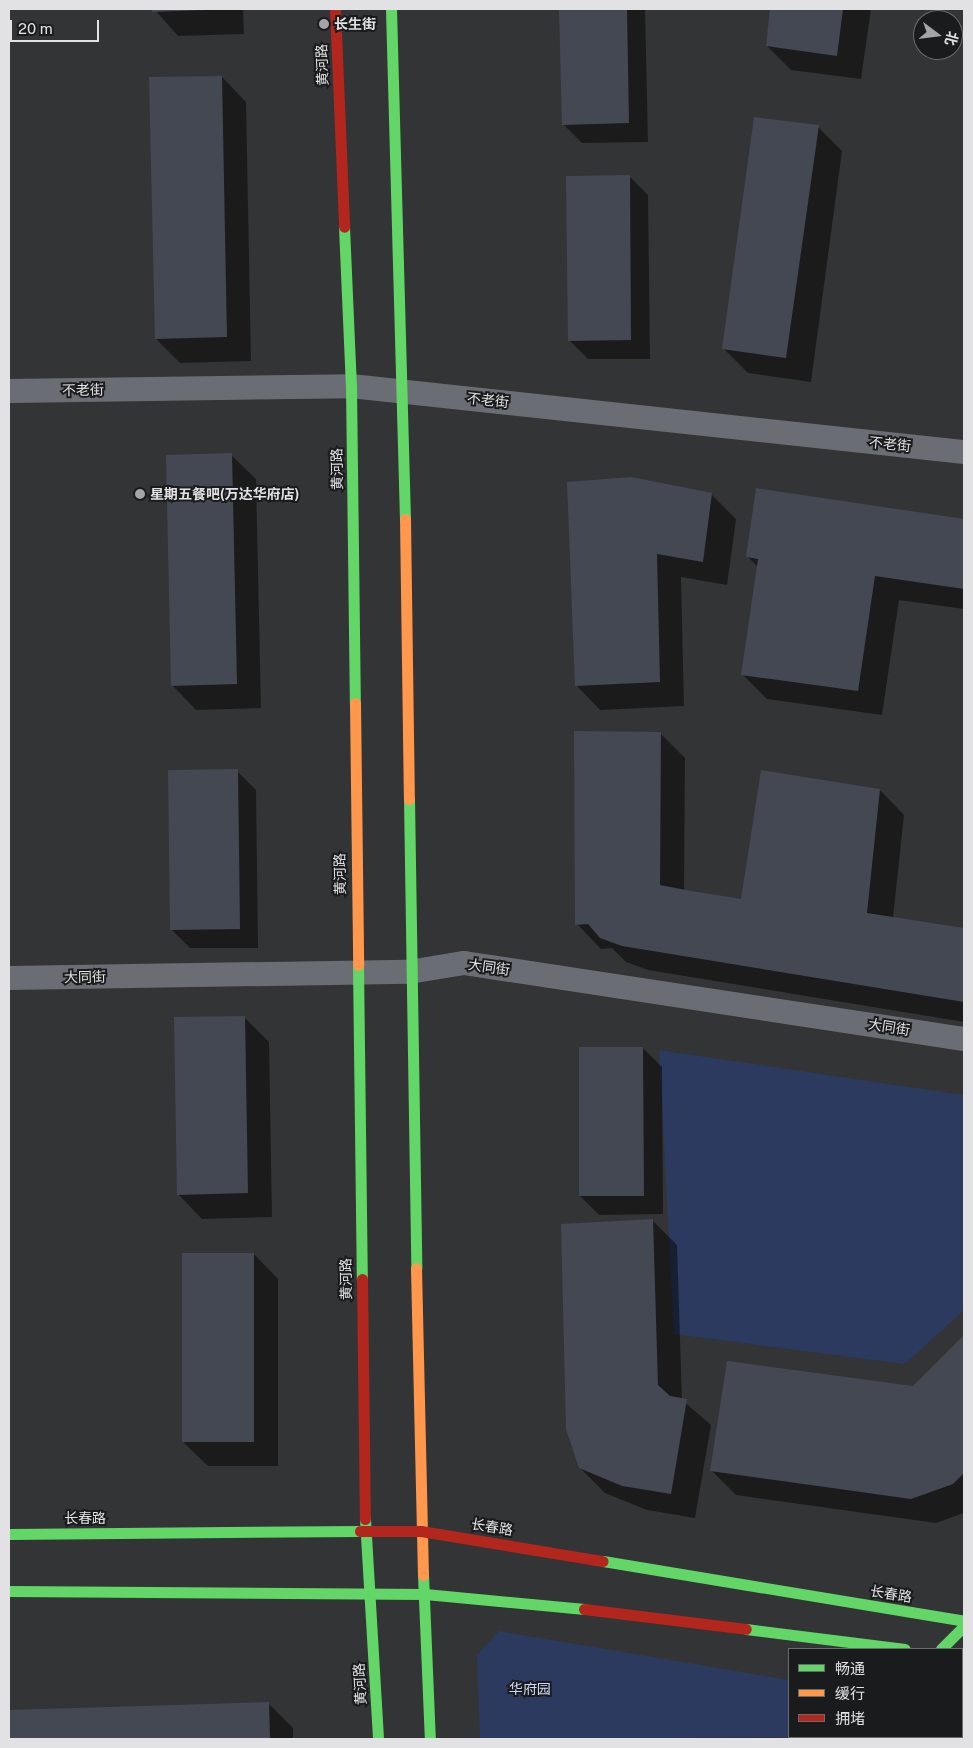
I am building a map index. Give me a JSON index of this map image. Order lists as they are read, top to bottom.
{
  "streets": {
    "main road": ["黄河路", "长春路"],
    "street": ["不老街", "大同街"]
  },
  "crossings": [
    ["黄河路", "不老街"],
    ["黄河路", "大同街"],
    ["黄河路", "长春路"]
  ],
  "parks": ["华府园"],
  "places": ["长生街", "星期五餐吧(万达华府店)"],
  "legend": ["畅通", "缓行", "拥堵"],
  "scale_bar": "20 m",
  "north": "right"
}
